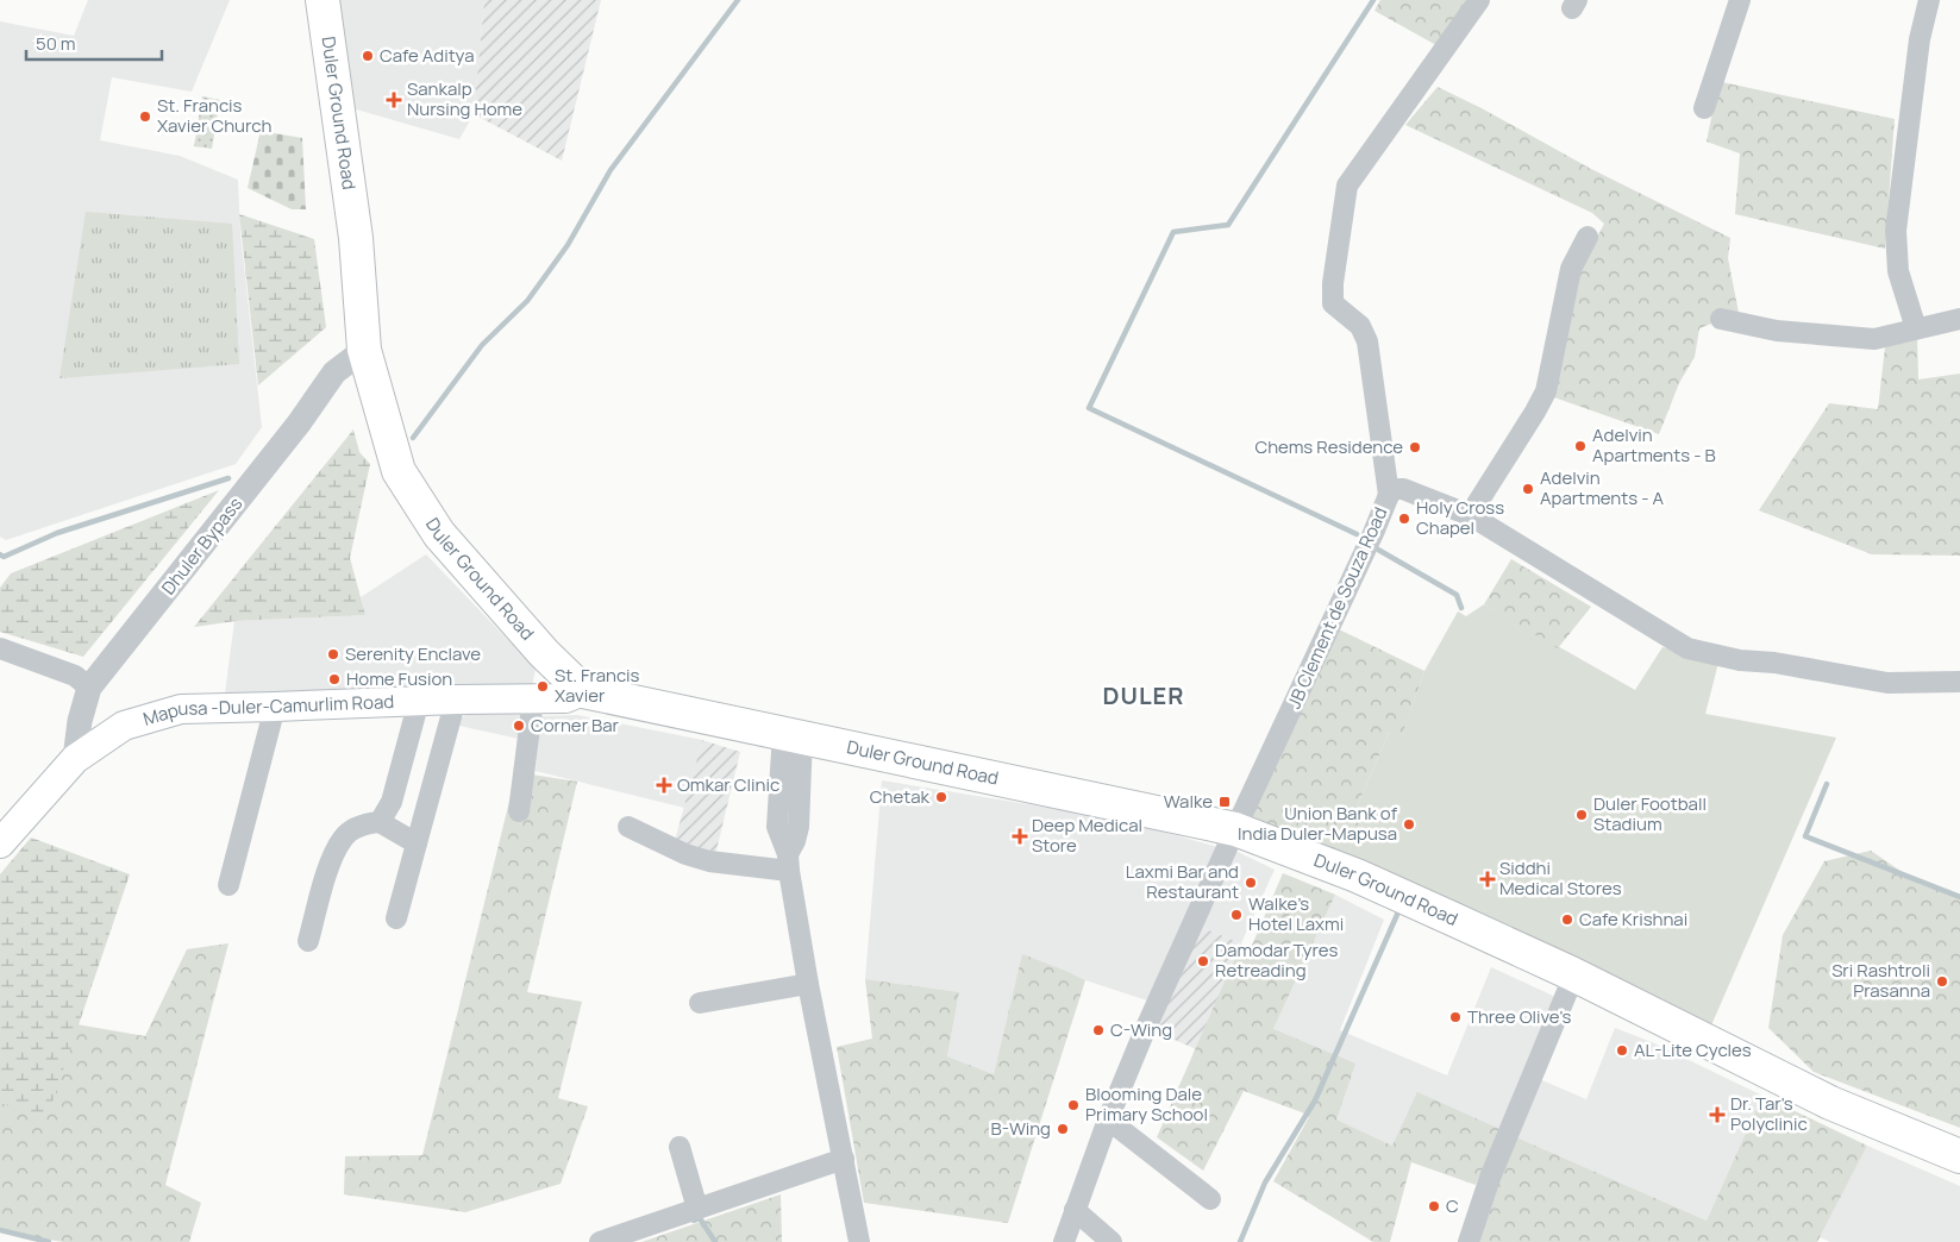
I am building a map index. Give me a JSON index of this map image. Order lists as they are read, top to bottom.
{
  "streets": {
    "main road": ["Duler Ground Road", "Mapusa -Duler-Camurlim Road"],
    "street": ["Dhuler Bypass", "JB Clement de Souza Road"]
  },
  "crossings": [
    ["Duler Ground Road", "Dhuler Bypass"],
    ["Duler Ground Road", "JB Clement de Souza Road"],
    ["Duler Ground Road", "Mapusa -Duler-Camurlim Road"],
    ["Dhuler Bypass", "Mapusa -Duler-Camurlim Road"]
  ],
  "districts": ["DULER"],
  "places": {
    "other": [
      "Cafe Aditya",
      "St. Francis Xavier Church",
      "Adelvin Apartments - B",
      "Chems Residence",
      "Adelvin Apartments - A",
      "Holy Cross Chapel",
      "Serenity Enclave",
      "Home Fusion",
      "St. Francis Xavier",
      "Corner Bar",
      "Chetak",
      "Duler Football Stadium",
      "Union Bank of India Duler-Mapusa",
      "Laxmi Bar and Restaurant",
      "Walke’s Hotel Laxmi",
      "Cafe Krishnai",
      "Damodar Tyres Retreading",
      "Sri Rashtroli Prasanna",
      "Three Olive's",
      "C-Wing",
      "AL-Lite Cycles",
      "Blooming Dale Primary School",
      "B-Wing",
      "C"
    ],
    "health": [
      "Sankalp Nursing Home",
      "Omkar Clinic",
      "Deep Medical Store",
      "Siddhi Medical Stores",
      "Dr. Tar's Polyclinic"
    ],
    "transit": ["Walke"]
  },
  "scale_bar": "50 m"
}
